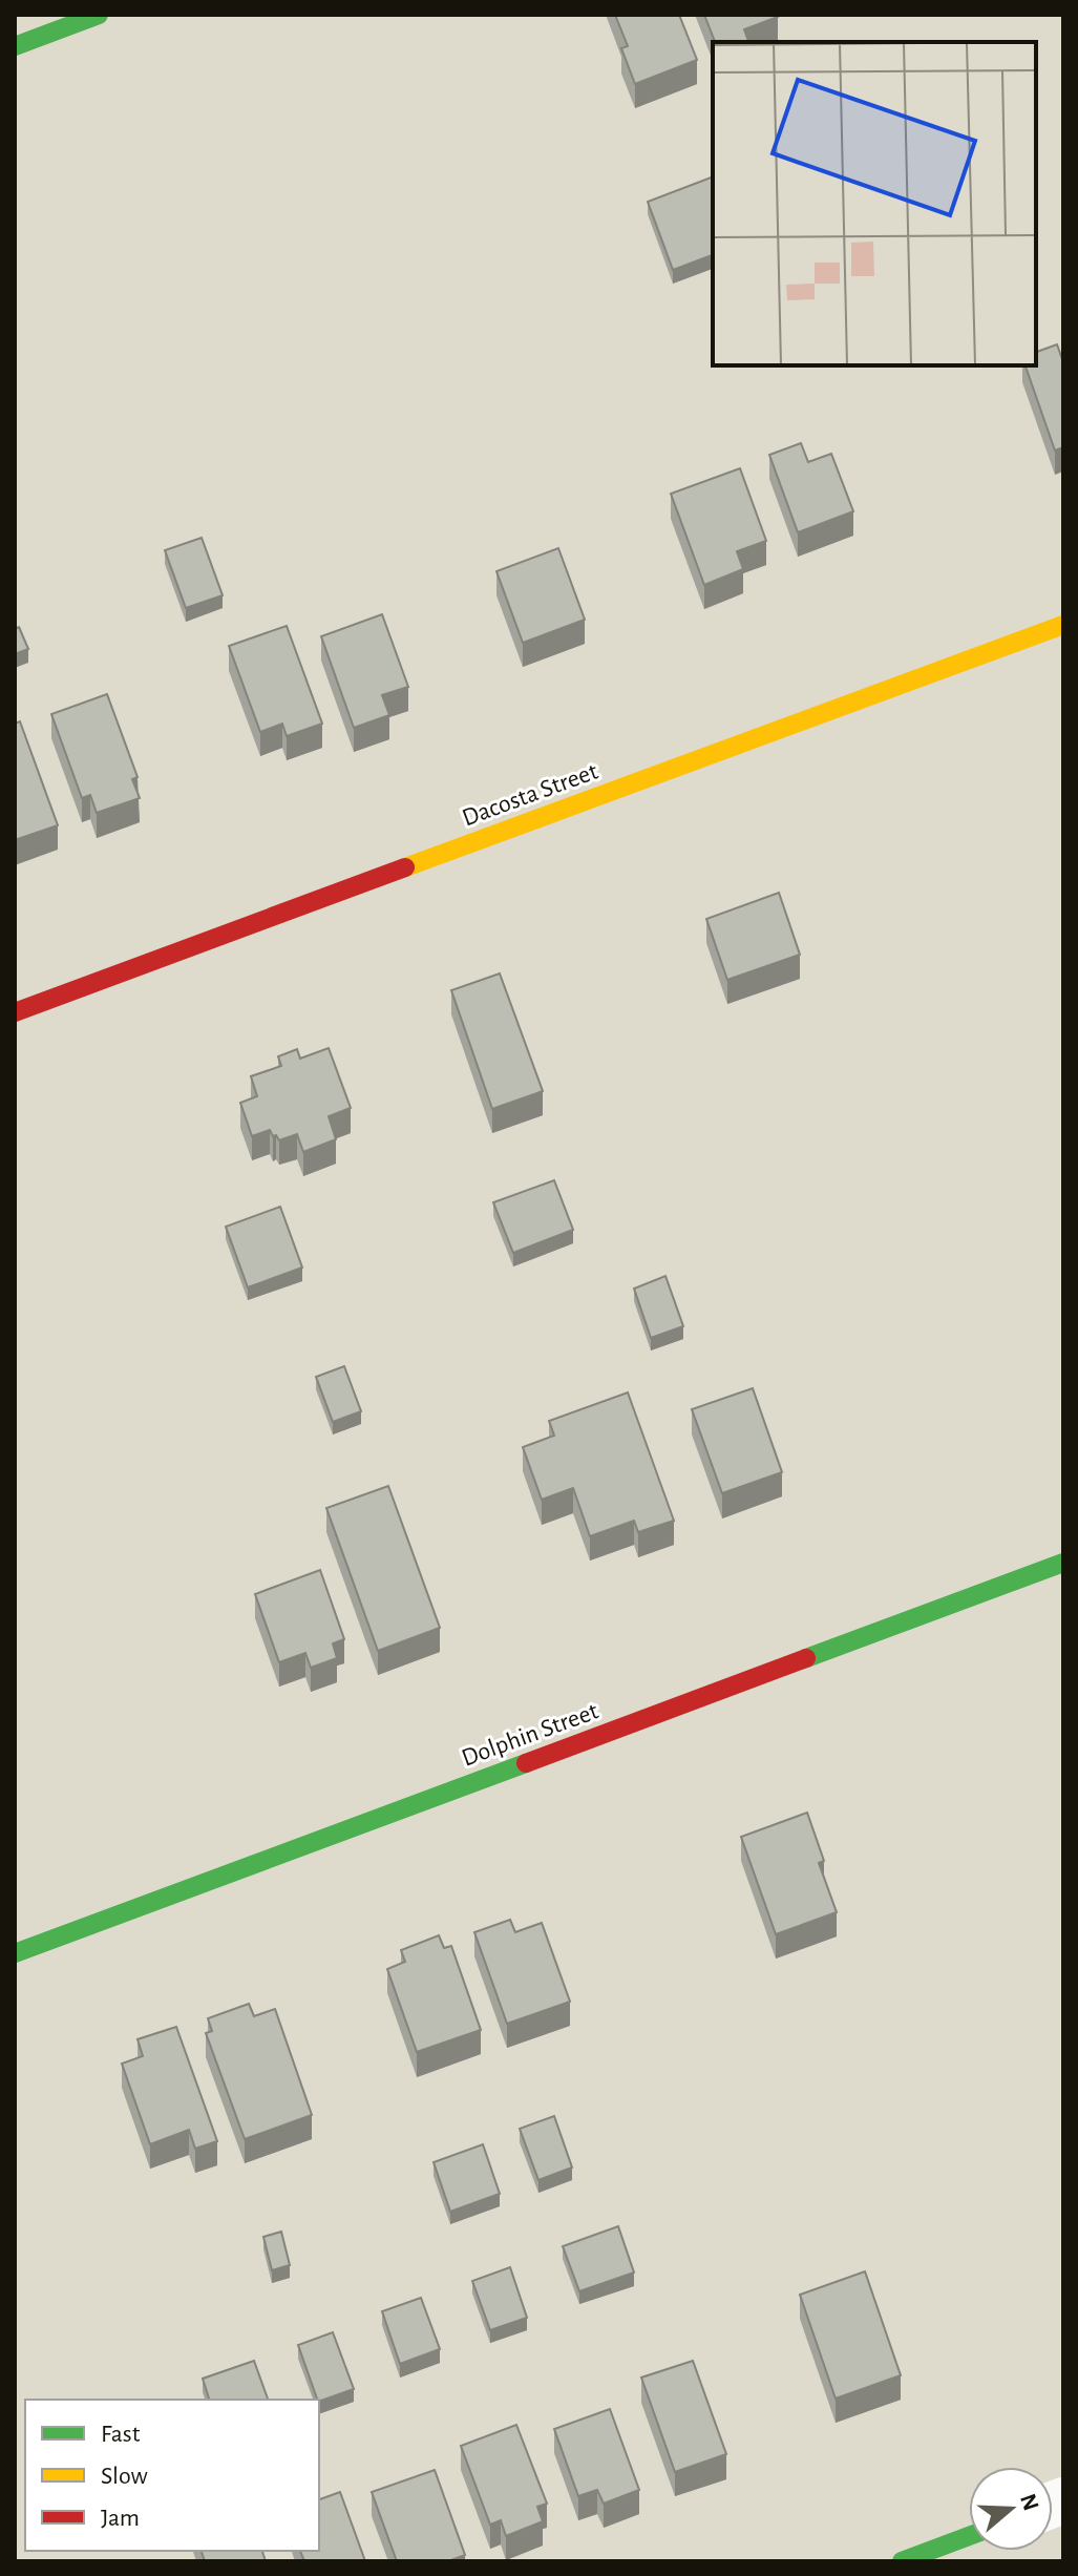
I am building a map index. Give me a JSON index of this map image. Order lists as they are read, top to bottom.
{
  "streets": {
    "street": ["Dacosta Street", "Dolphin Street"]
  },
  "legend": ["Fast", "Slow", "Jam"],
  "north": "right"
}
